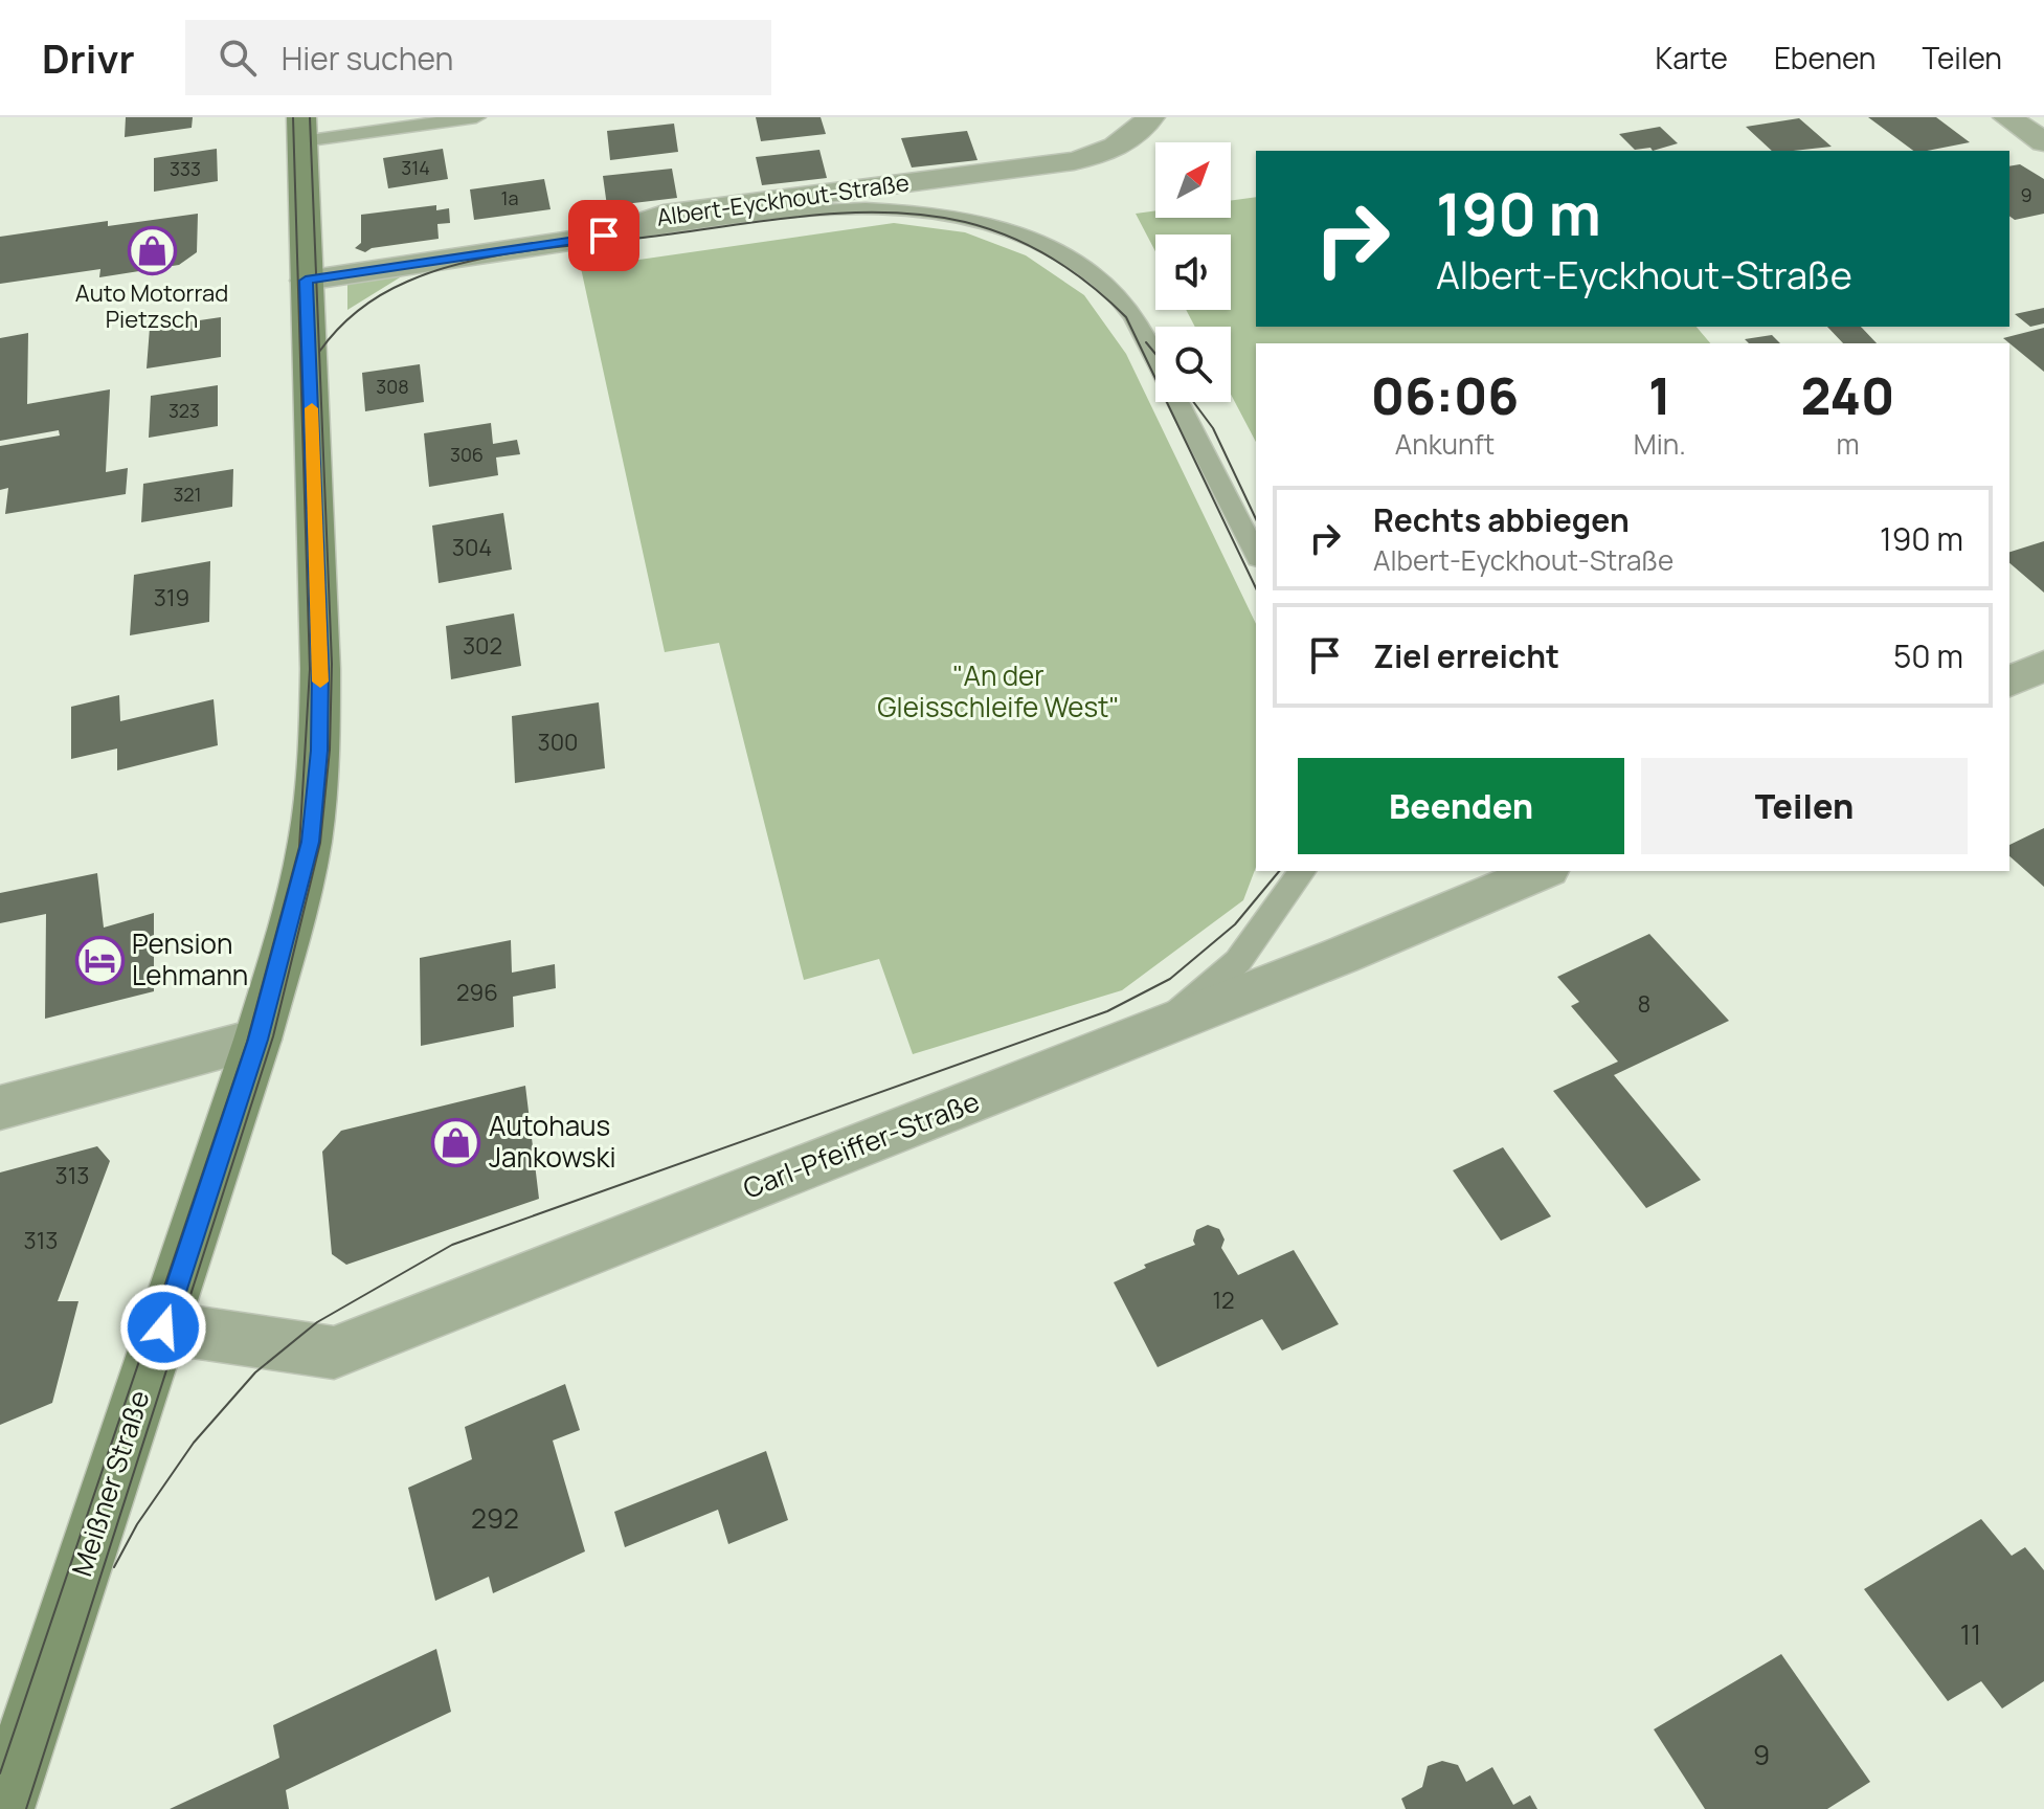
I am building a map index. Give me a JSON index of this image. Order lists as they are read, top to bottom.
{
  "streets": {
    "main road": ["Meißner Straße"],
    "street": ["Albert-Eyckhout-Straße", "Carl-Pfeiffer-Straße"]
  },
  "crossings": [
    ["Albert-Eyckhout-Straße", "Meißner Straße"],
    ["Carl-Pfeiffer-Straße", "Meißner Straße"]
  ],
  "parks": ["\"An der Gleisschleife West\""],
  "places": {
    "shop": ["Auto Motorrad Pietzsch", "Autohaus Jankowski"],
    "hotel": ["Pension Lehmann"]
  },
  "house_numbers": [
    "314",
    "333",
    "9",
    "1a",
    "308",
    "323",
    "306",
    "321",
    "304",
    "319",
    "302",
    "300",
    "296",
    "8",
    "313",
    "313",
    "12",
    "292",
    "11",
    "9"
  ],
  "north": "top right",
  "page": {
    "header": "Drivr",
    "search": "Hier suchen",
    "nav": ["Karte", "Ebenen", "Teilen"],
    "turn": ["190 m", "Albert-Eyckhout-Straße"],
    "eta": [
      "06:06",
      "Ankunft",
      "1",
      "Min.",
      "240",
      "m"
    ],
    "list": [
      {
        "name": "Rechts abbiegen",
        "note": "Albert-Eyckhout-Straße",
        "value": "190 m"
      },
      {
        "name": "Ziel erreicht",
        "value": "50 m"
      }
    ],
    "buttons": ["Beenden", "Teilen"]
  }
}
